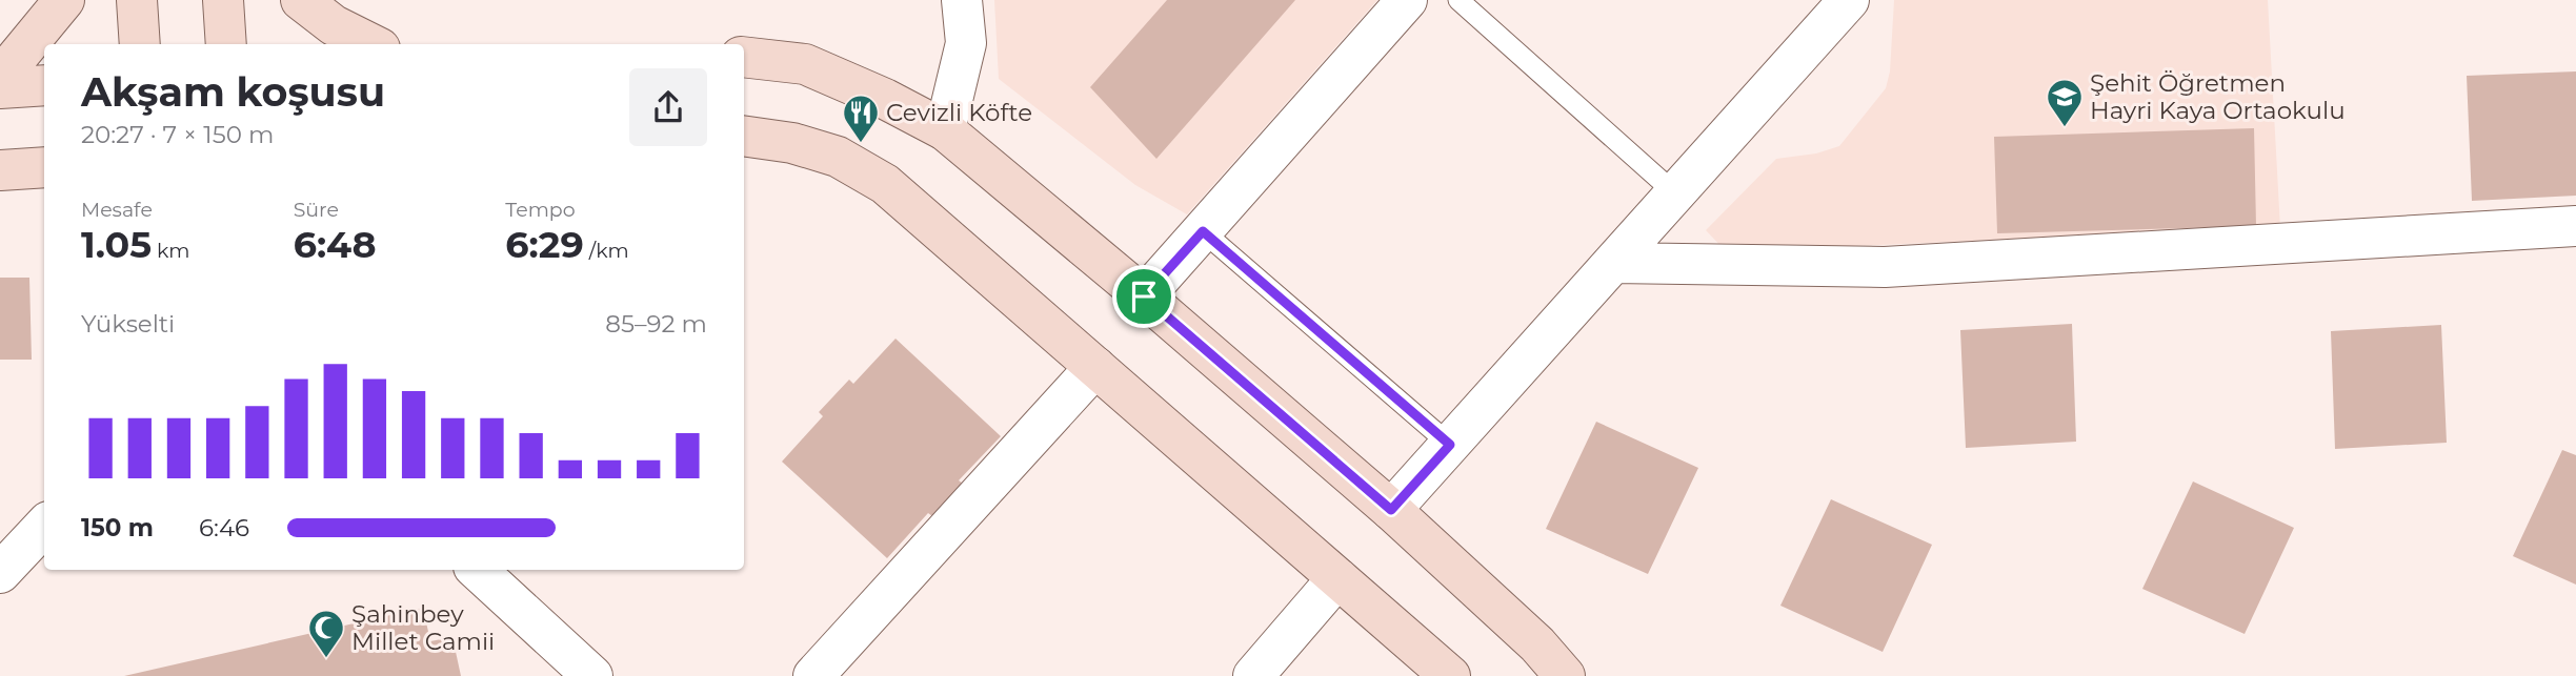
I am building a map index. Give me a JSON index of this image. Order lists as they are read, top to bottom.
{
  "places": {
    "school or university": ["Şehit Öğretmen Hayri Kaya Ortaokulu"],
    "restaurant": ["Cevizli Köfte"],
    "mosque": ["Şahinbey Millet Camii"]
  },
  "page": {
    "heading": ["Akşam koşusu", "20:27 · 7 × 150 m"],
    "stats": [
      ["Mesafe", "1.05 km"],
      ["Süre", "6:48"],
      ["Tempo", "6:29 /km"]
    ],
    "chart": ["Yükselti", "85–92 m"],
    "list": [
      {
        "name": "150 m",
        "note": "6:46"
      }
    ]
  }
}
